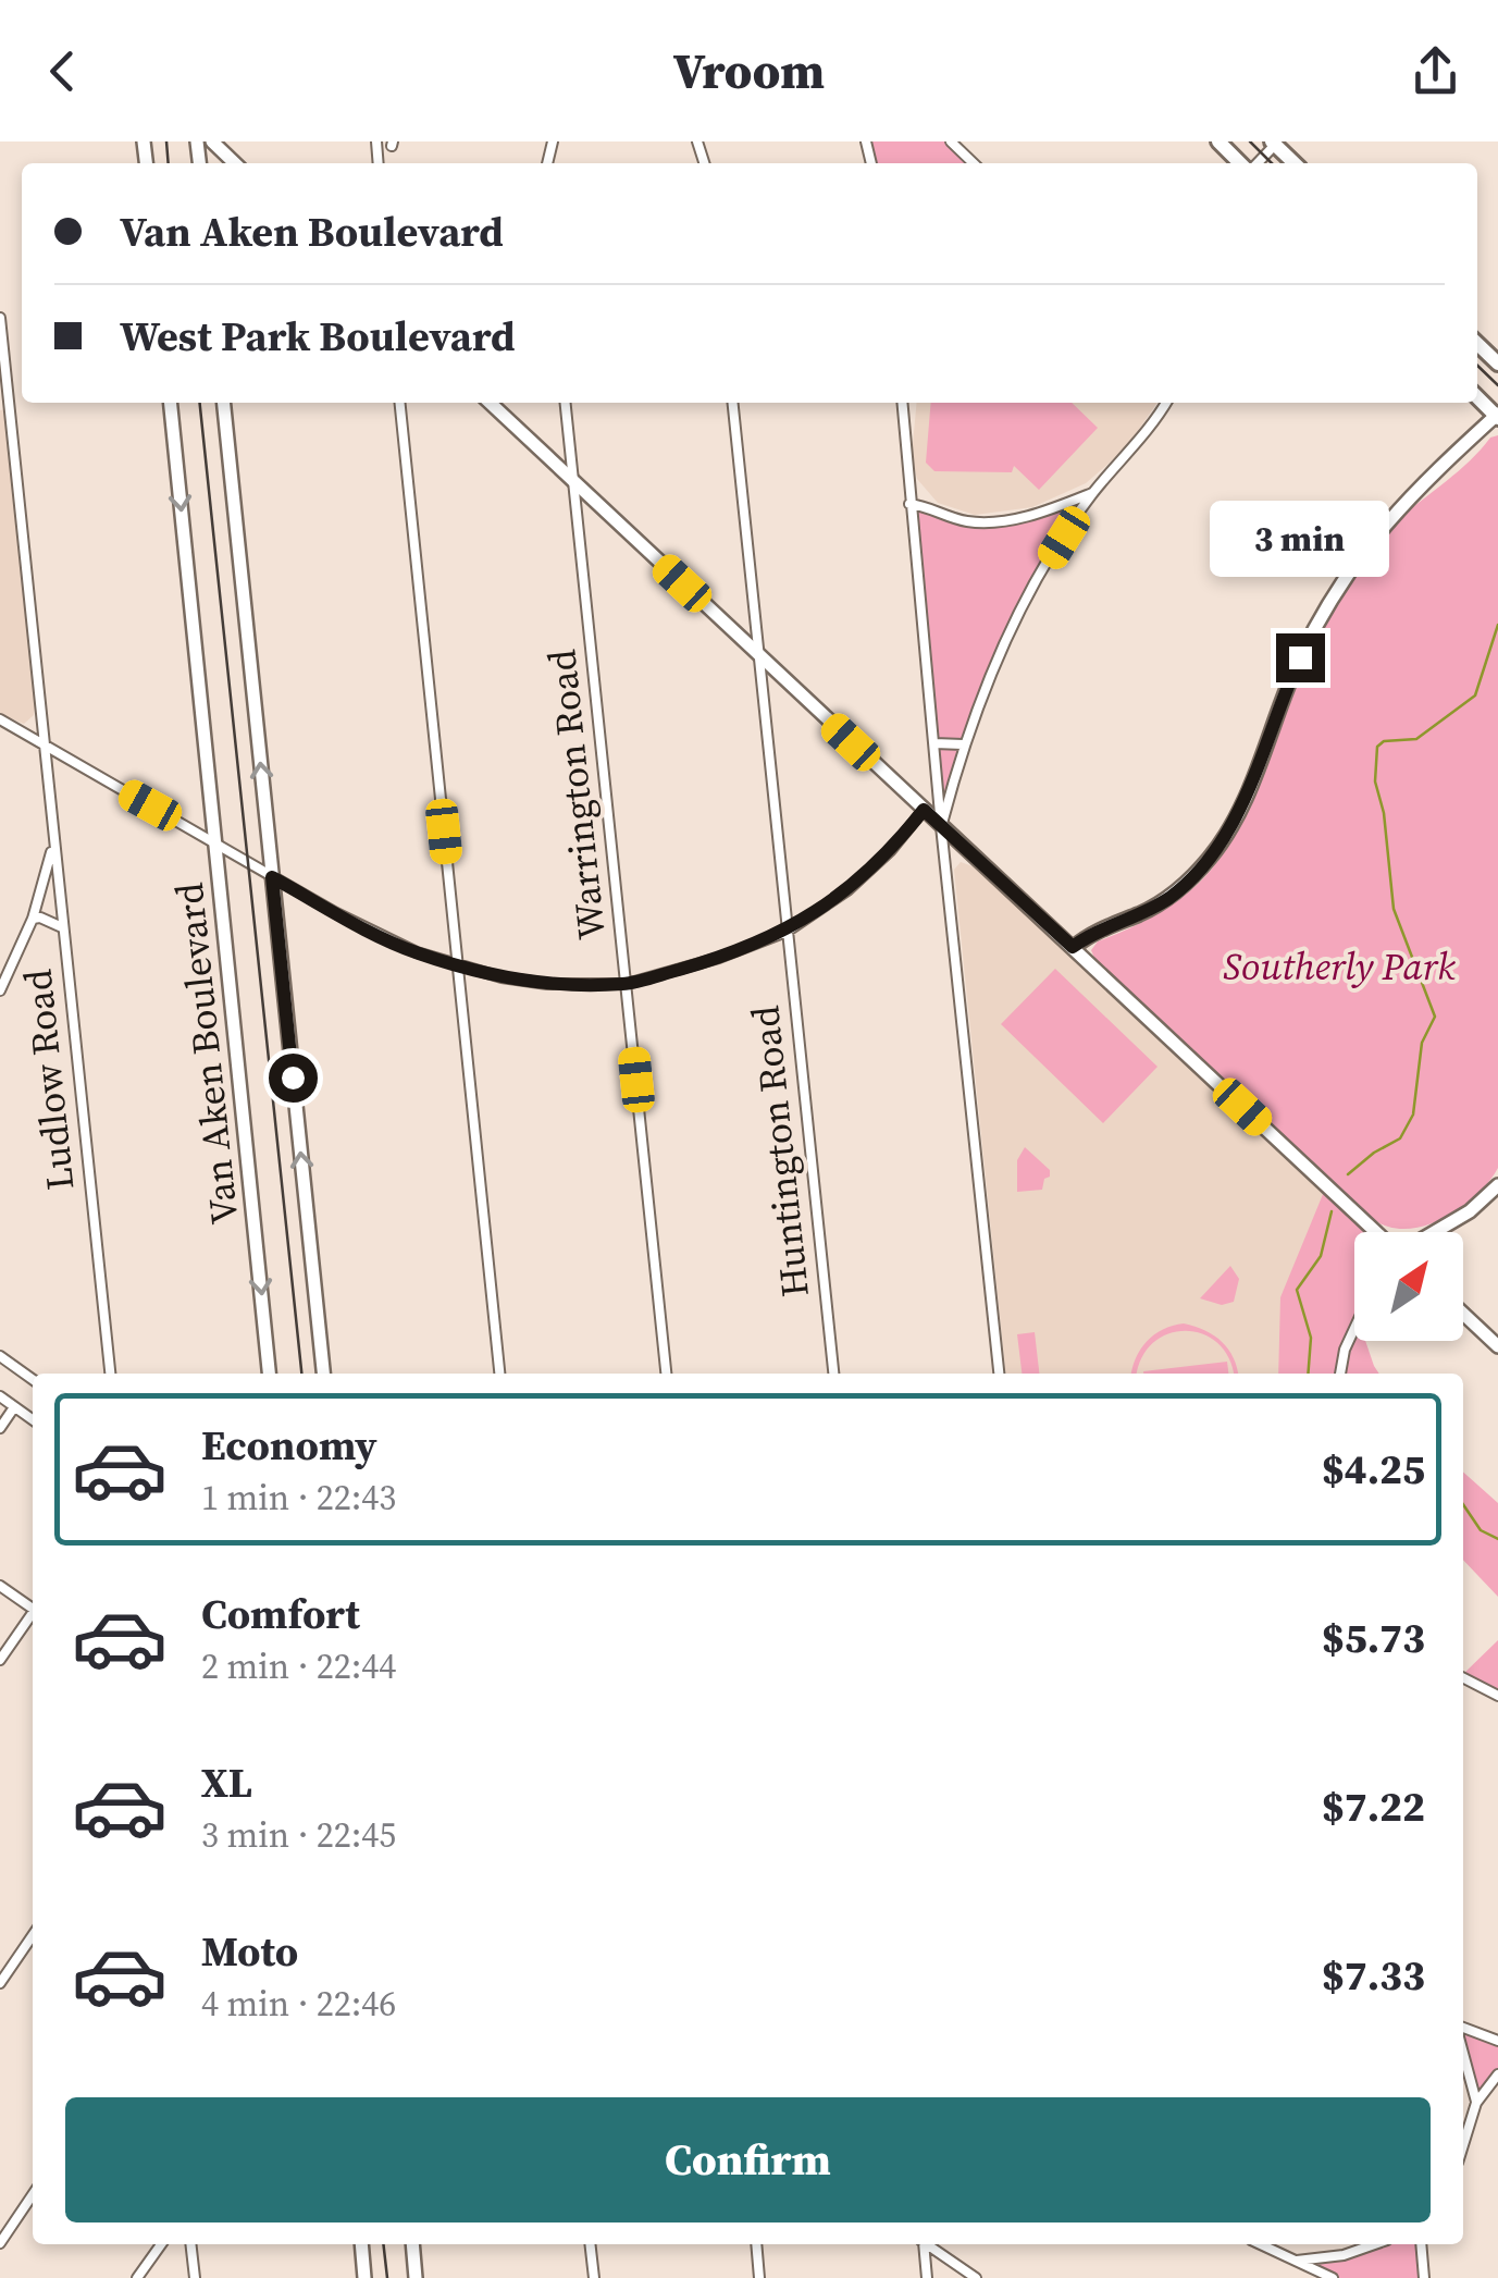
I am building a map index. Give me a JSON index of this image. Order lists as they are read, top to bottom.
{
  "streets": {
    "street": [
      "Warrington Road",
      "Van Aken Boulevard",
      "Ludlow Road",
      "Huntington Road"
    ]
  },
  "parks": ["Southerly Park"],
  "north": "top right",
  "page": {
    "header": "Vroom",
    "banner": ["Van Aken Boulevard", "West Park Boulevard"],
    "bubble": "3 min",
    "list": [
      {
        "name": "Economy",
        "note": "1 min · 22:43",
        "value": "$4.25"
      },
      {
        "name": "Comfort",
        "note": "2 min · 22:44",
        "value": "$5.73"
      },
      {
        "name": "XL",
        "note": "3 min · 22:45",
        "value": "$7.22"
      },
      {
        "name": "Moto",
        "note": "4 min · 22:46",
        "value": "$7.33"
      }
    ],
    "buttons": "Confirm"
  }
}
